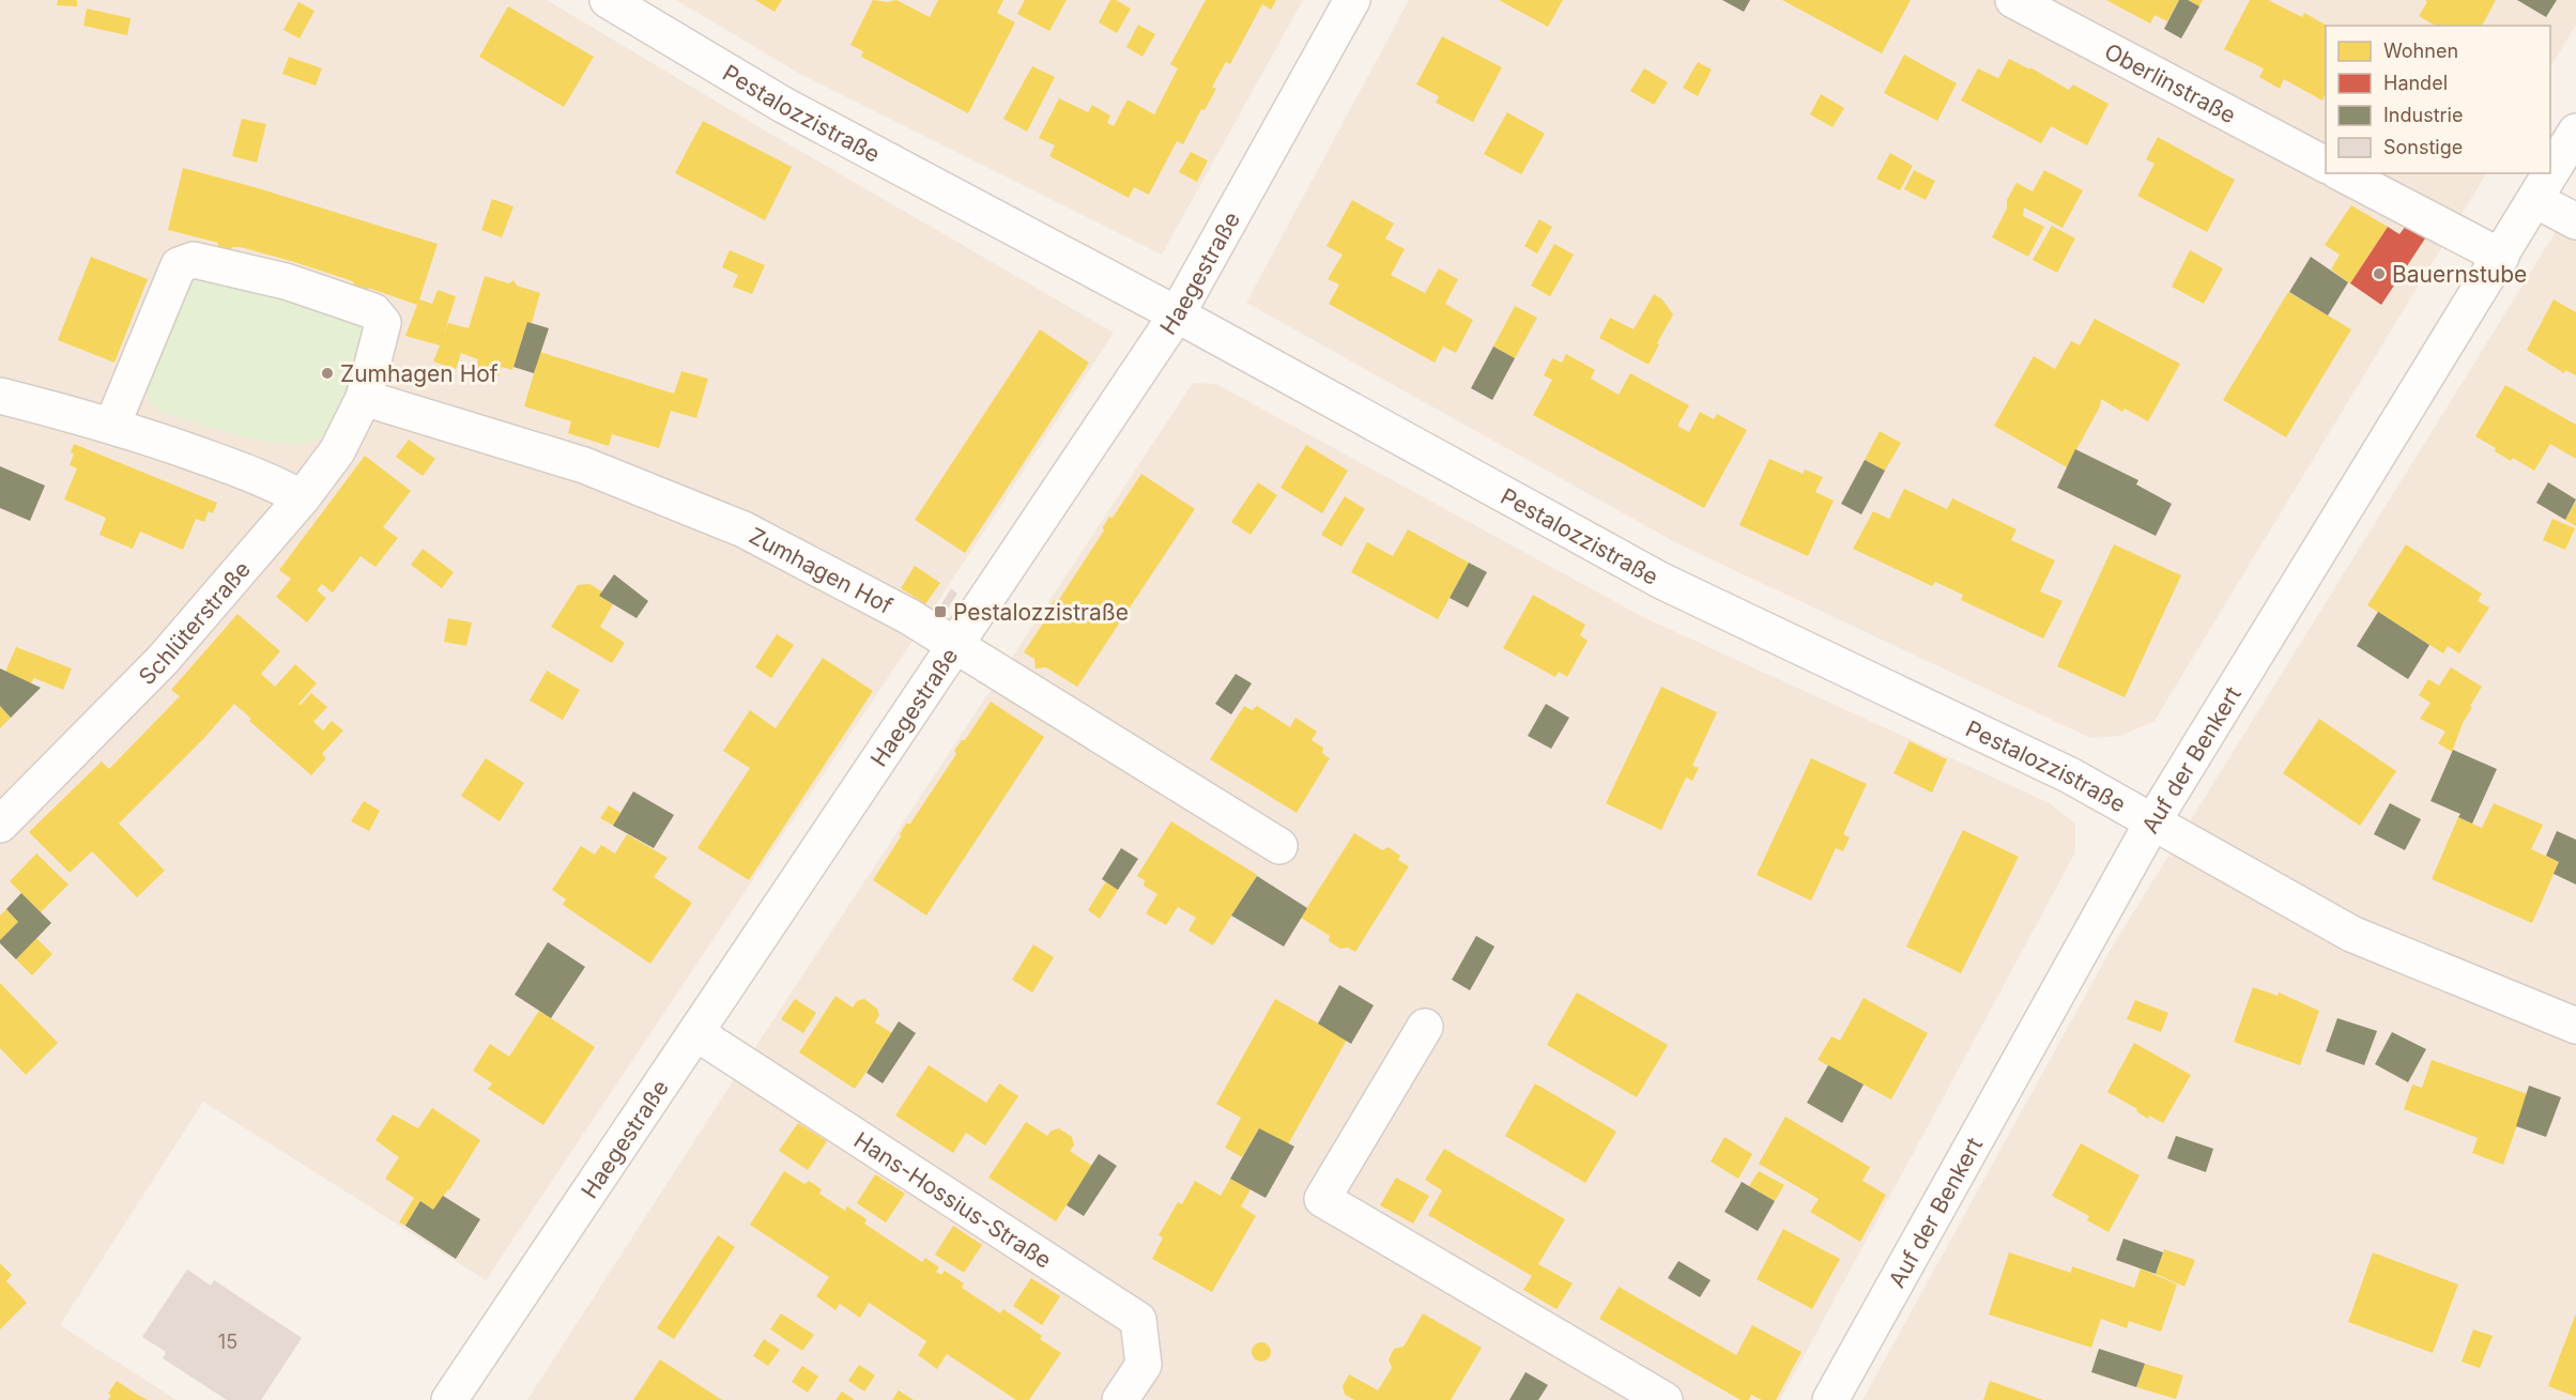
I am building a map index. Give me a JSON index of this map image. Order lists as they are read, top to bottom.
{
  "streets": {
    "street": [
      "Oberlinstraße",
      "Pestalozzistraße",
      "Haegestraße",
      "Zumhagen Hof",
      "Schlüterstraße",
      "Auf der Benkert",
      "Hans-Hossius-Straße"
    ]
  },
  "crossings": [
    ["Pestalozzistraße", "Haegestraße"],
    ["Pestalozzistraße", "Auf der Benkert"],
    ["Haegestraße", "Zumhagen Hof"],
    ["Haegestraße", "Hans-Hossius-Straße"],
    ["Zumhagen Hof", "Schlüterstraße"]
  ],
  "places": {
    "other": ["Bauernstube", "Zumhagen Hof"],
    "transit": ["Pestalozzistraße"]
  },
  "house_numbers": ["15"],
  "legend": [
    "Wohnen",
    "Handel",
    "Industrie",
    "Sonstige"
  ]
}
